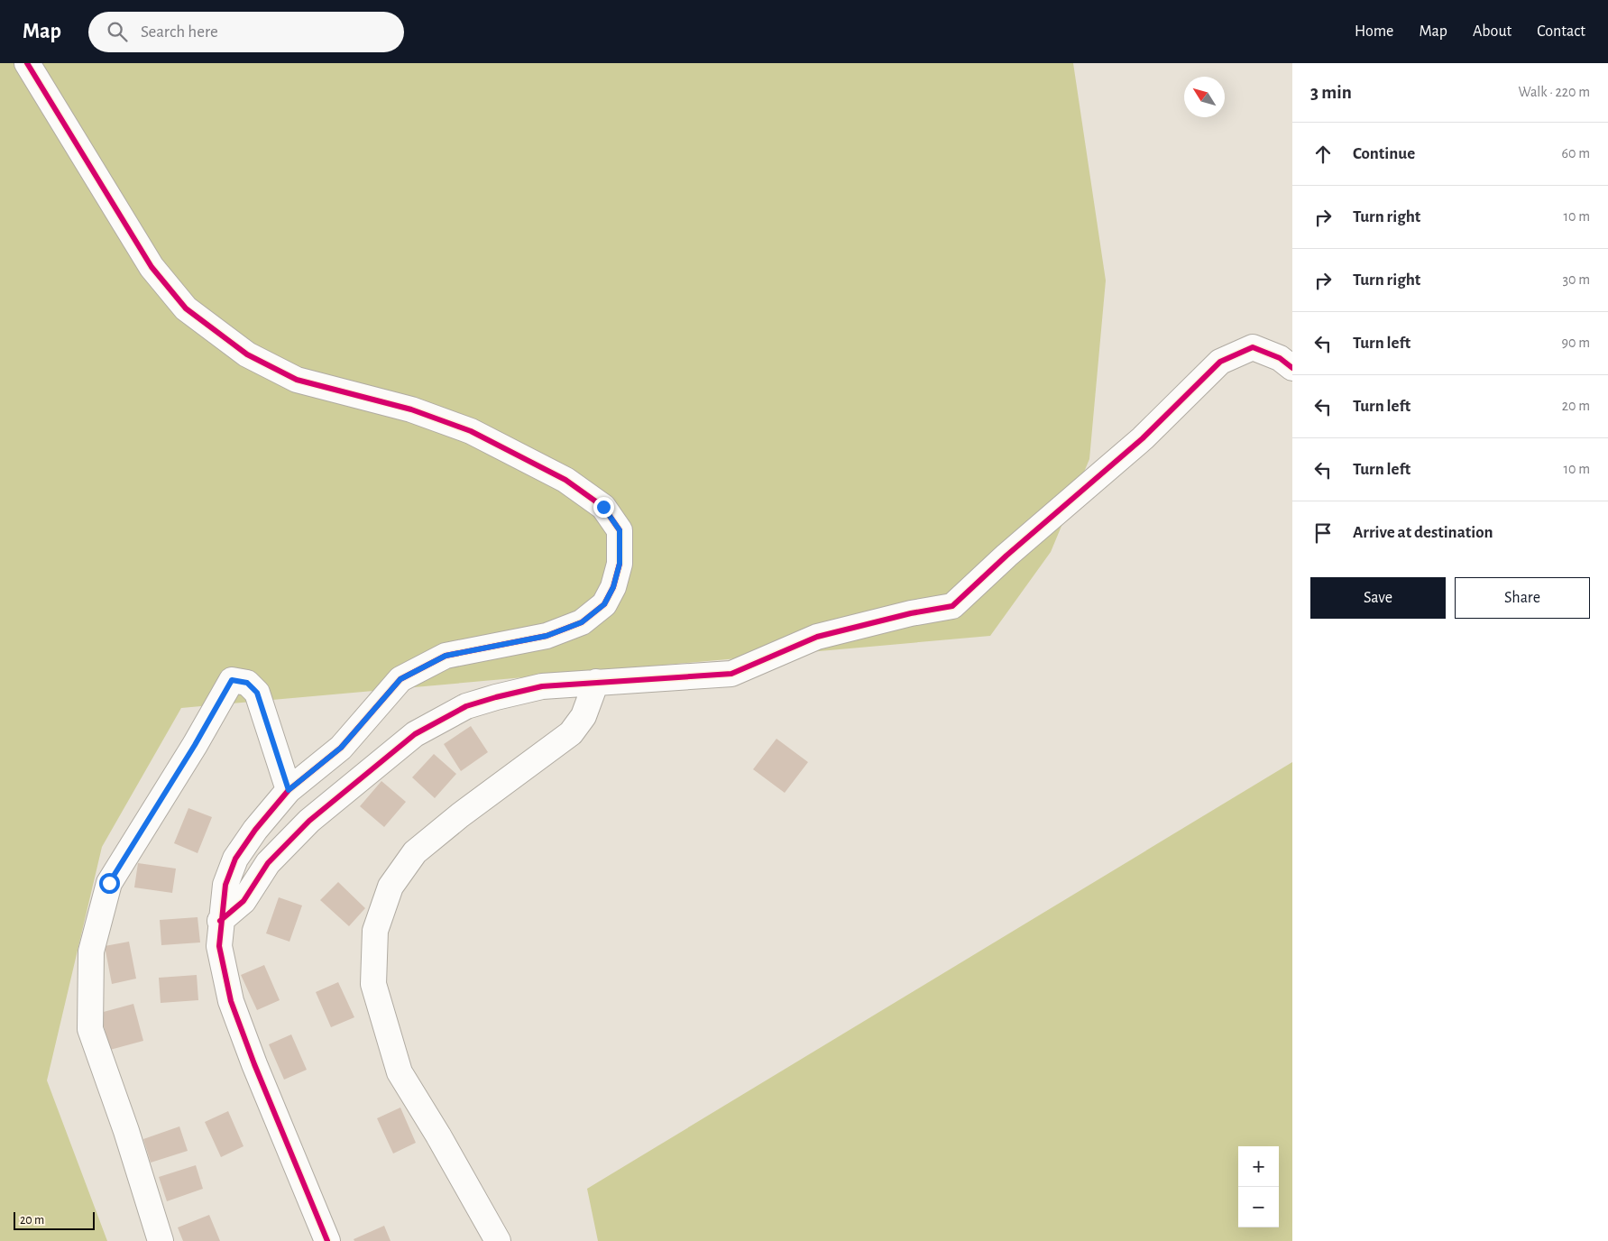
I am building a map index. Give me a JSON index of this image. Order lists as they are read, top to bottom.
{
  "scale_bar": "20 m",
  "north": "top left",
  "page": {
    "header": "Map",
    "search": "Search here",
    "nav": [
      "Home",
      "Map",
      "About",
      "Contact"
    ],
    "heading": ["3 min", "Walk · 220 m"],
    "list": [
      ["Continue", "60 m"],
      ["Turn right", "10 m"],
      ["Turn right", "30 m"],
      ["Turn left", "90 m"],
      ["Turn left", "20 m"],
      ["Turn left", "10 m"],
      "Arrive at destination"
    ],
    "buttons": ["Save", "Share"],
    "map_buttons": ["+", "−"],
    "scale": "20 m"
  }
}
